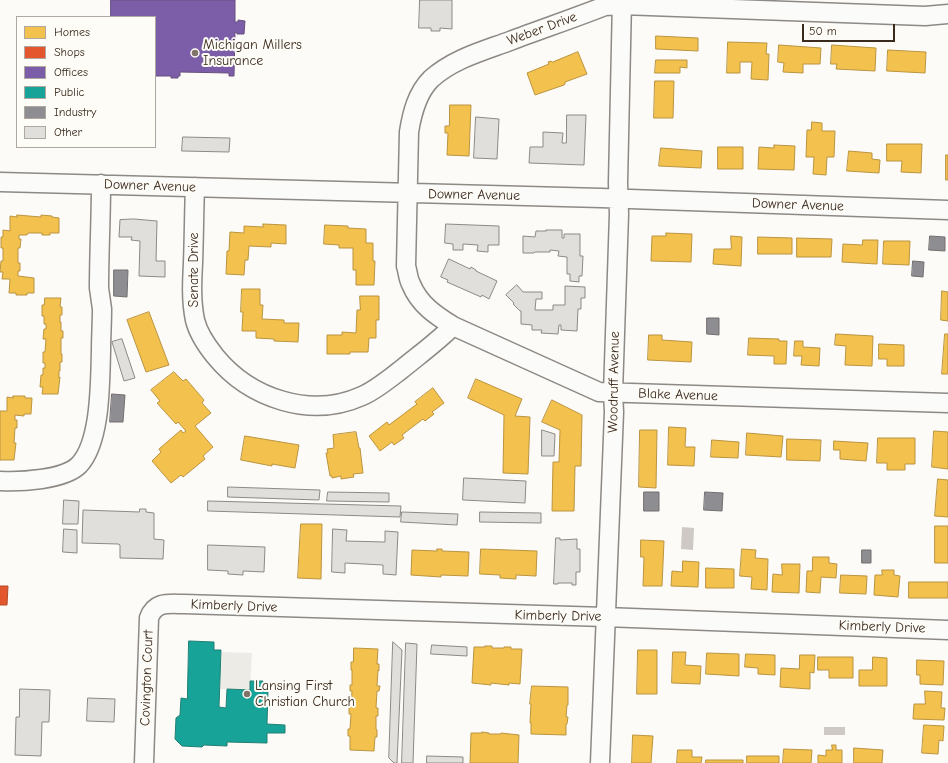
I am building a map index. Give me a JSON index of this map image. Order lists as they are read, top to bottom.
{
  "streets": {
    "street": [
      "Weber Drive",
      "Downer Avenue",
      "Senate Drive",
      "Woodruff Avenue",
      "Blake Avenue",
      "Kimberly Drive",
      "Covington Court"
    ]
  },
  "crossings": [
    ["Weber Drive", "Downer Avenue"],
    ["Weber Drive", "Woodruff Avenue"],
    ["Weber Drive", "Blake Avenue"],
    ["Downer Avenue", "Senate Drive"],
    ["Downer Avenue", "Woodruff Avenue"],
    ["Downer Avenue", "Blake Avenue"],
    ["Senate Drive", "Blake Avenue"],
    ["Woodruff Avenue", "Blake Avenue"],
    ["Woodruff Avenue", "Kimberly Drive"],
    ["Kimberly Drive", "Covington Court"]
  ],
  "places": ["Michigan Millers Insurance", "Lansing First Christian Church"],
  "legend": [
    "Homes",
    "Shops",
    "Offices",
    "Public",
    "Industry",
    "Other"
  ],
  "scale_bar": "50 m"
}
